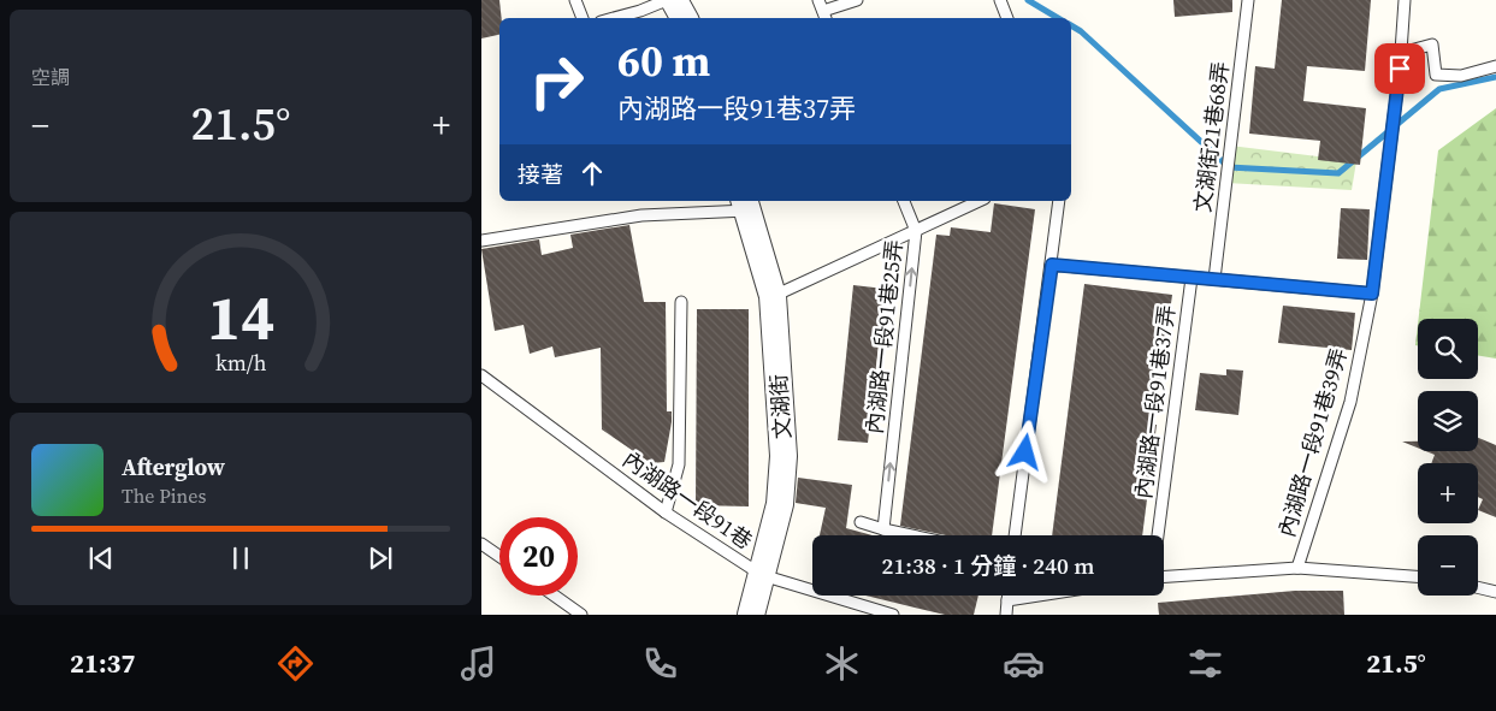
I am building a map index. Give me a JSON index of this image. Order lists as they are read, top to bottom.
{
  "streets": {
    "street": ["文湖街"],
    "lane": [
      "文湖街21巷68弄",
      "內湖路一段91巷25弄",
      "內湖路一段91巷37弄",
      "內湖路一段91巷39弄",
      "內湖路一段91巷"
    ]
  },
  "crossings": [
    ["內湖路一段91巷25弄", "文湖街"],
    ["文湖街", "內湖路一段91巷"]
  ],
  "one_way": ["內湖路一段91巷25弄"],
  "page": {
    "tile": "空調",
    "turn": ["60 m", "內湖路一段91巷37弄"],
    "heat": ["−", "21.5°", "+"],
    "then": "接著",
    "map_buttons": ["+", "−"],
    "song": ["Afterglow", "The Pines"],
    "limit": "20",
    "trip": "21:38 · 1 分鐘 · 240 m",
    "tabs": ["21:37", "21.5°"],
    "gauge": ["14", "km/h"]
  }
}
